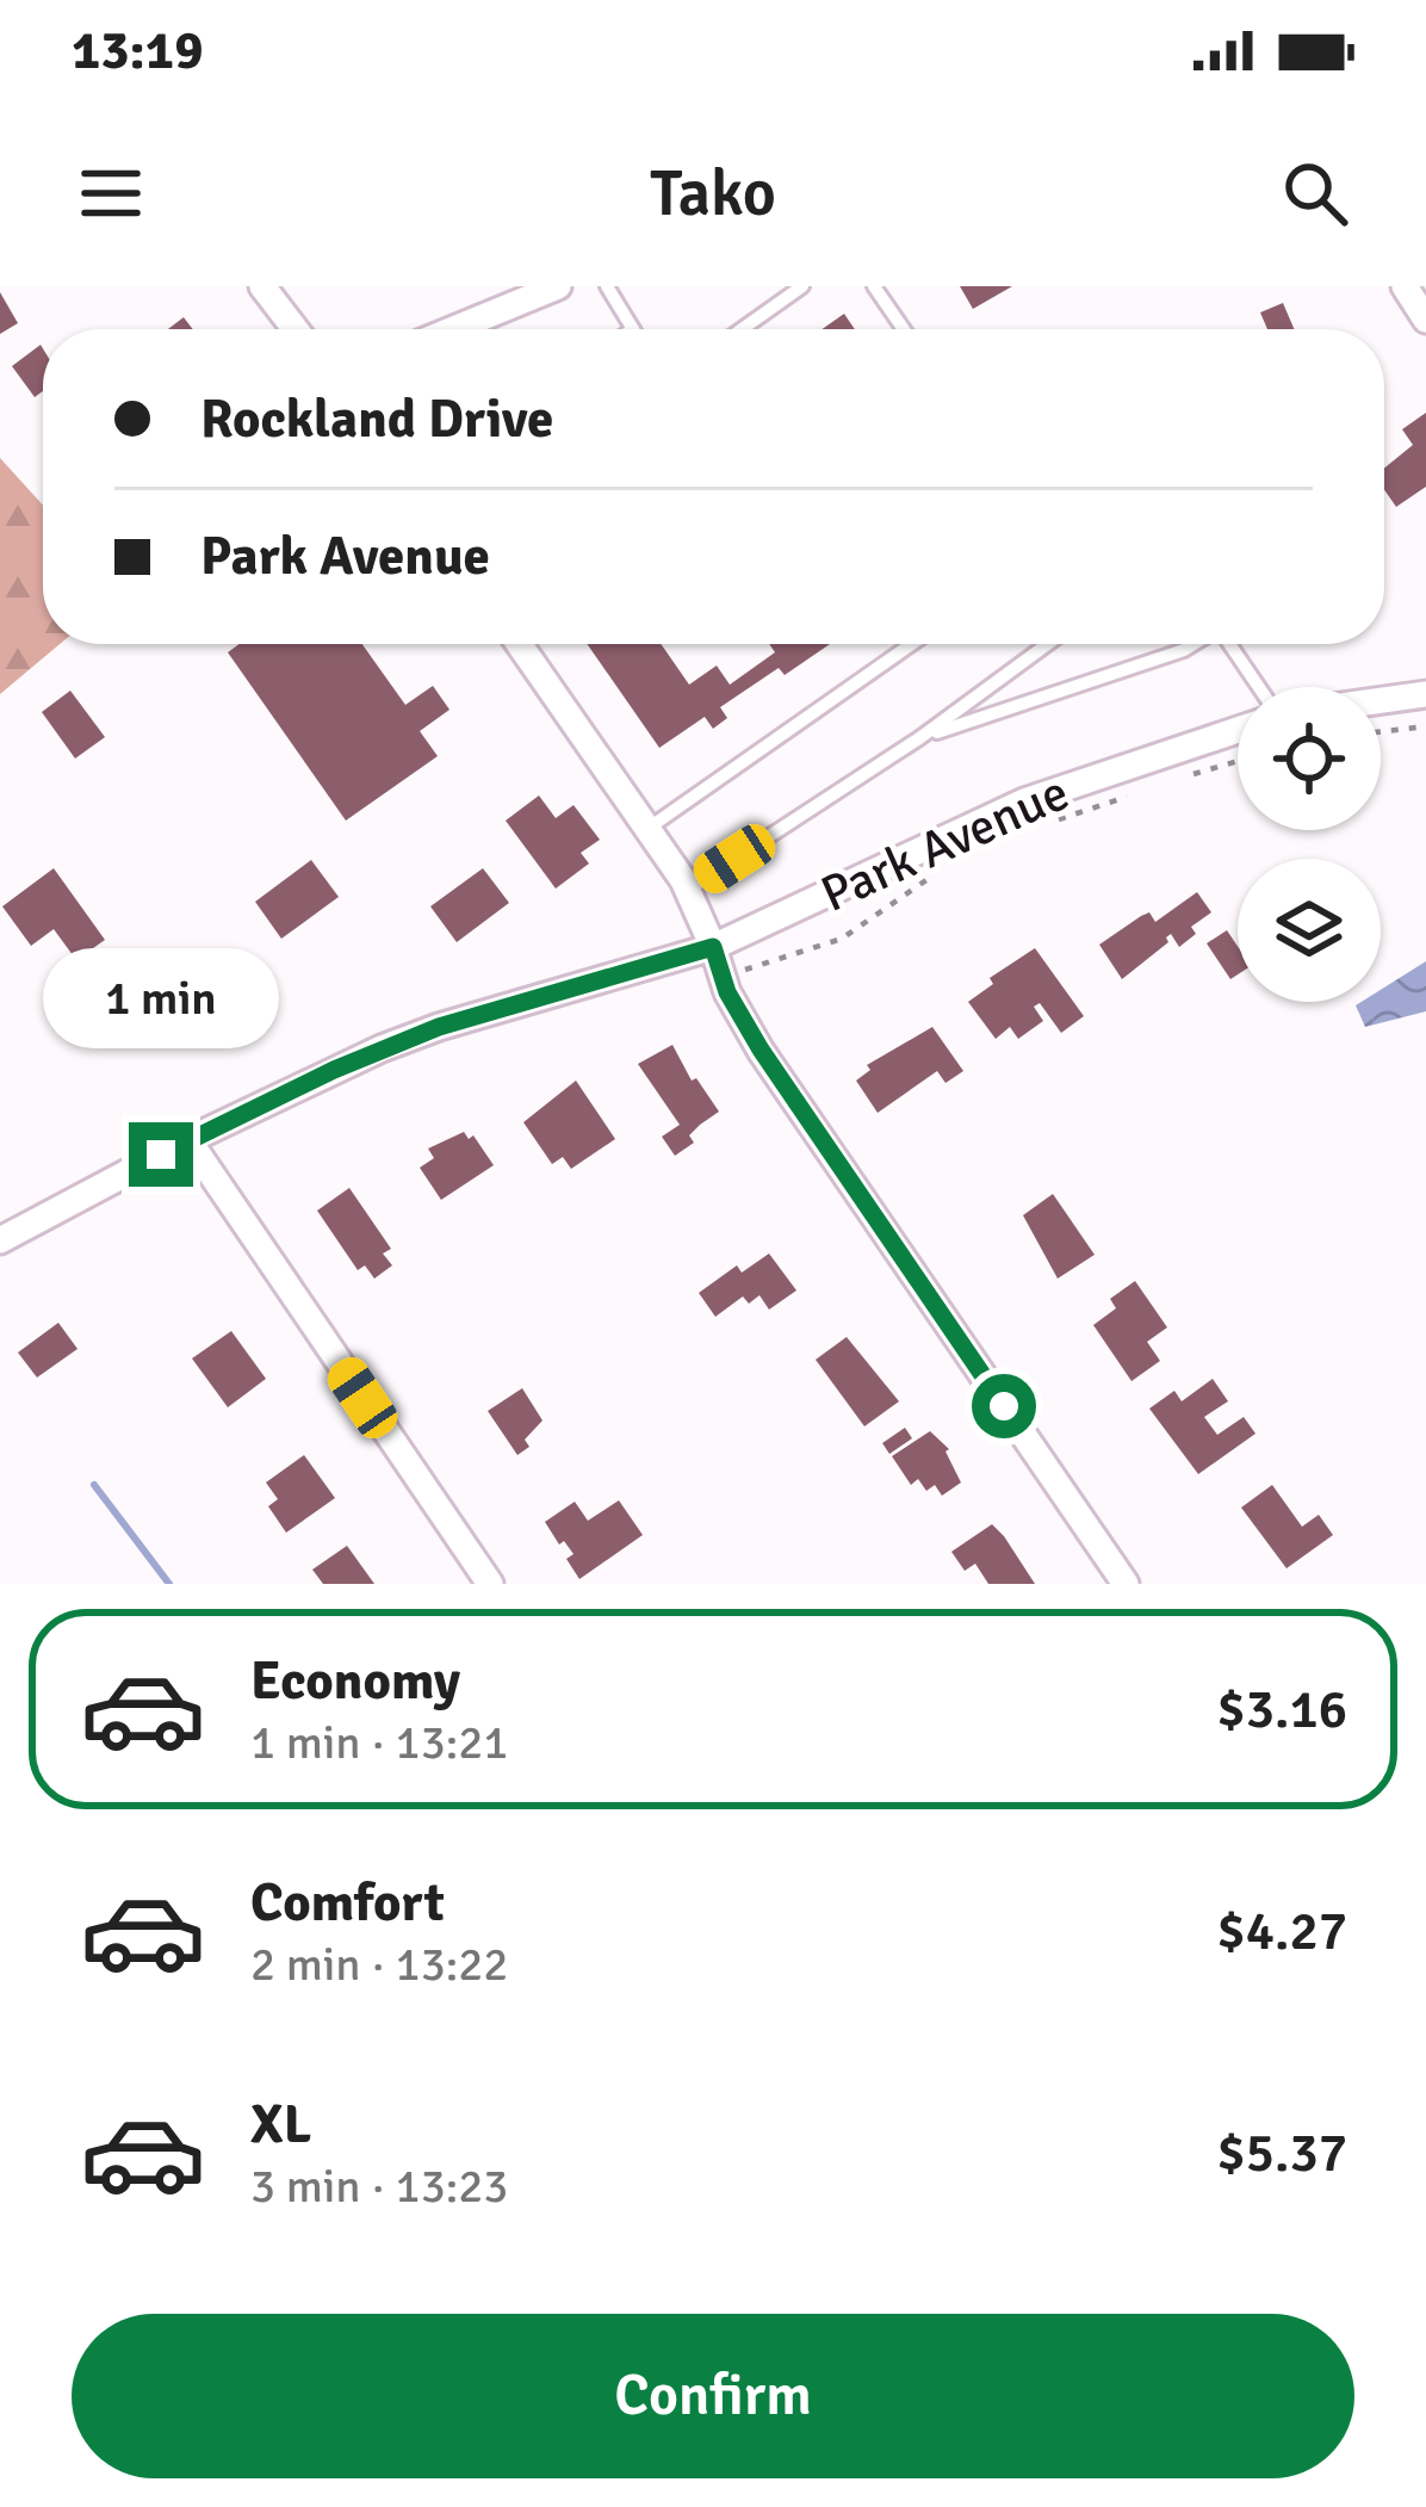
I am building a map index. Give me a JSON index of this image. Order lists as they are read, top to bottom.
{
  "streets": {
    "street": ["Park Avenue"]
  },
  "page": {
    "status": "13:19",
    "header": "Tako",
    "banner": ["Rockland Drive", "Park Avenue"],
    "bubble": "1 min",
    "list": [
      {
        "name": "Economy",
        "note": "1 min · 13:21",
        "value": "$3.16"
      },
      {
        "name": "Comfort",
        "note": "2 min · 13:22",
        "value": "$4.27"
      },
      {
        "name": "XL",
        "note": "3 min · 13:23",
        "value": "$5.37"
      }
    ],
    "buttons": "Confirm"
  }
}
